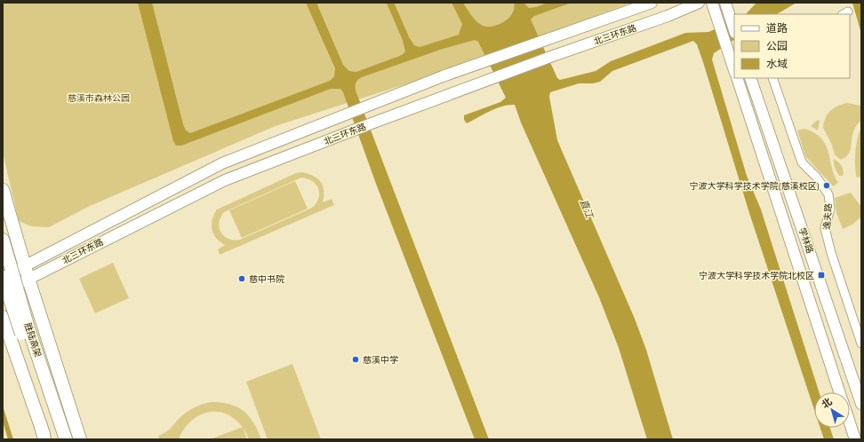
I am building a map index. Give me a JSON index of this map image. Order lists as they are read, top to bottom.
{
  "streets": {
    "main road": ["北三环东路", "学林路", "胜陆高架"],
    "street": ["逸夫路"]
  },
  "crossings": [
    ["北三环东路", "胜陆高架"]
  ],
  "water": ["直江"],
  "parks": ["慈溪市森林公园"],
  "places": {
    "other": ["宁波大学科学技术学院(慈溪校区)", "慈中书院", "慈溪中学"],
    "transit": ["宁波大学科学技术学院北校区"]
  },
  "legend": ["道路", "公园", "水域"],
  "north": "top left"
}
